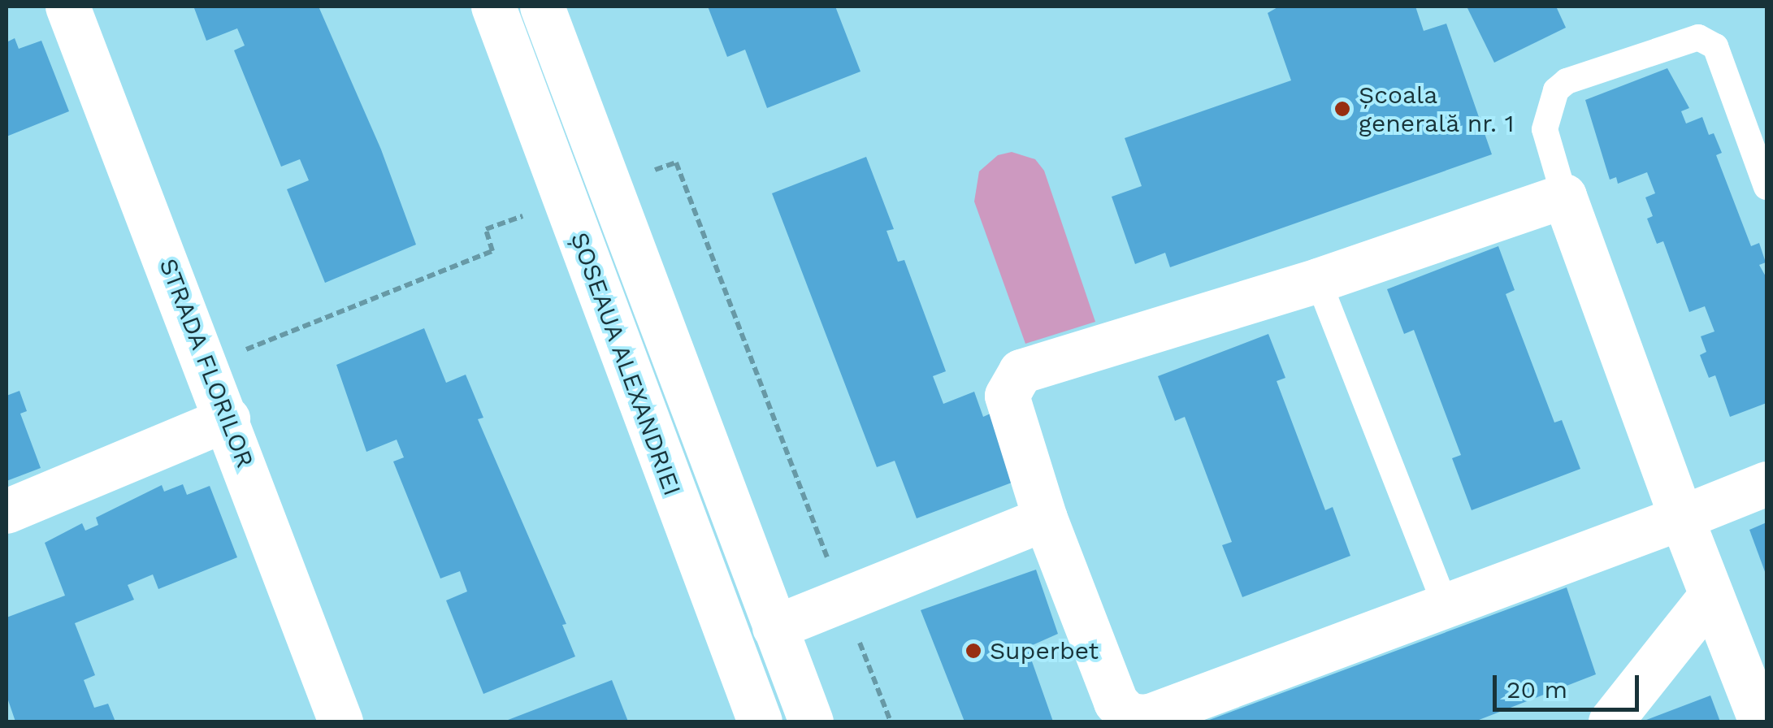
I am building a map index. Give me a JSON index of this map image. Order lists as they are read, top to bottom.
{
  "streets": {
    "main road": ["STRADA FLORILOR", "ȘOSEAUA ALEXANDRIEI"]
  },
  "places": ["Școala generală nr. 1", "Superbet"],
  "scale_bar": "20 m"
}
